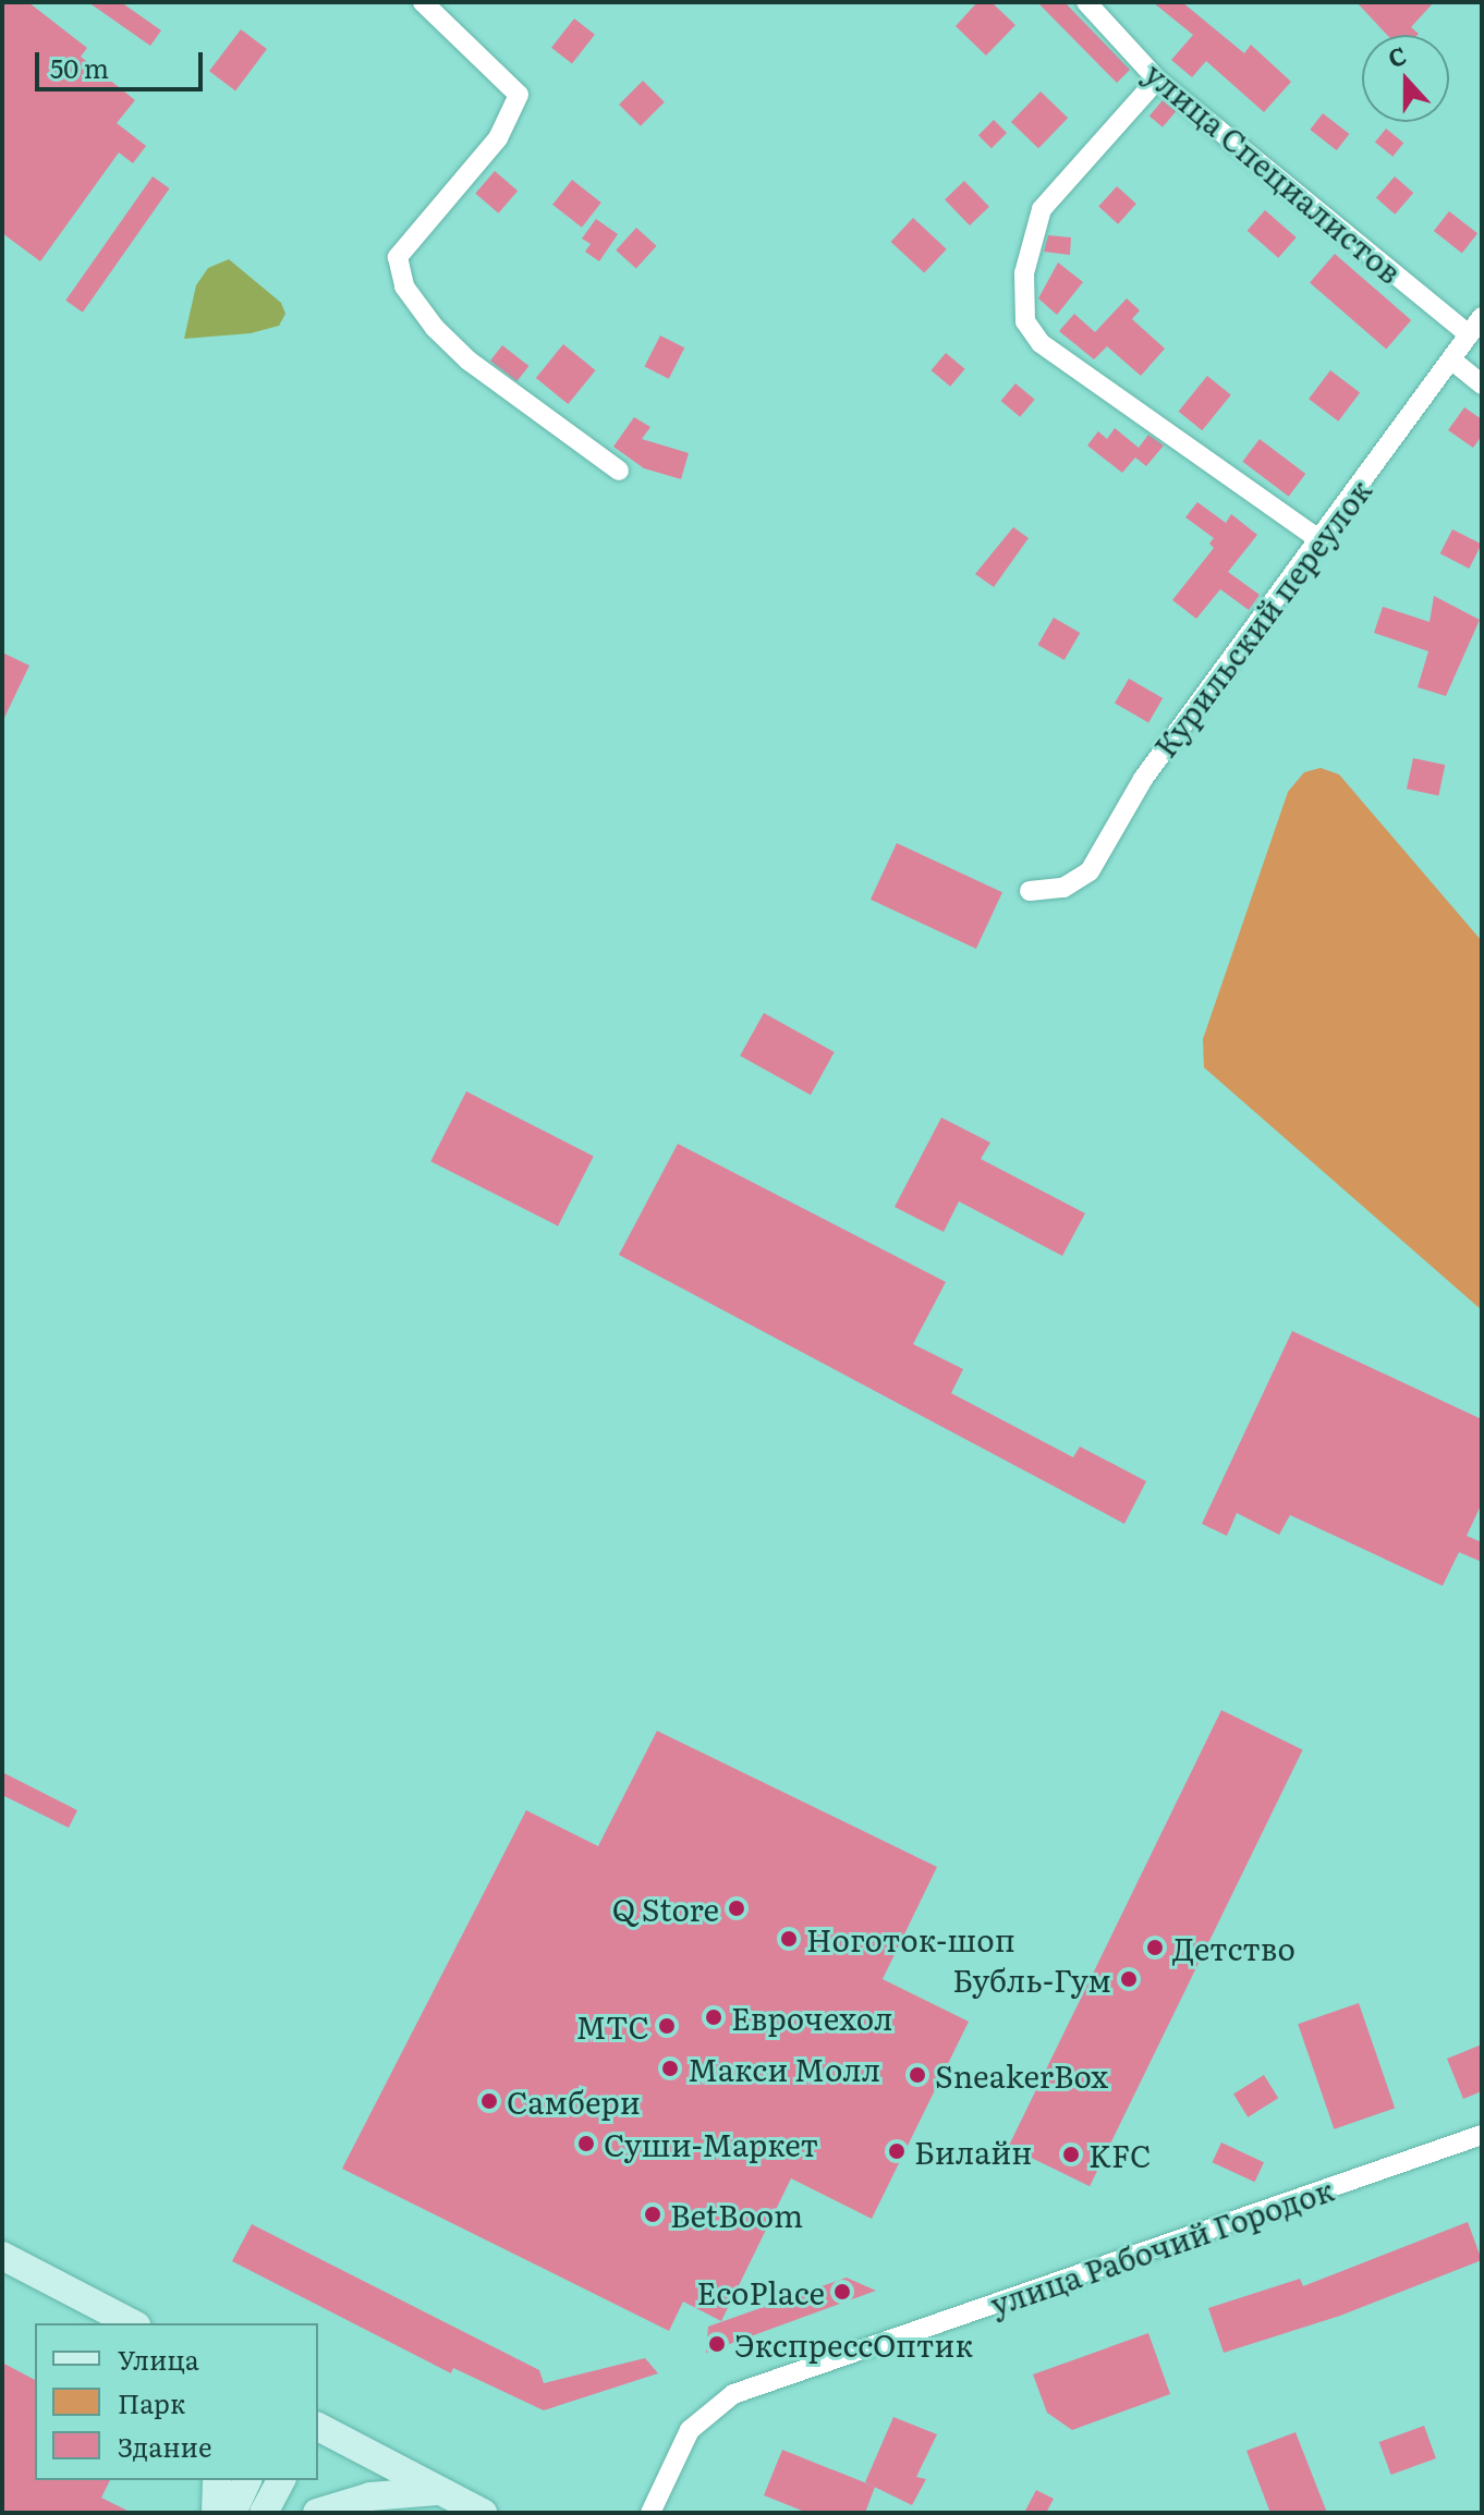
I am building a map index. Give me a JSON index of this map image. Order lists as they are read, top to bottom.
{
  "streets": {
    "street": ["улица Специалистов", "Курильский переулок", "улица Рабочий Городок"]
  },
  "crossings": [
    ["улица Специалистов", "Курильский переулок"]
  ],
  "places": [
    "Q Store",
    "Ноготок-шоп",
    "Детство",
    "Бубль-Гум",
    "Еврочехол",
    "МТС",
    "Макси Молл",
    "SneakerBox",
    "Самбери",
    "Суши-Маркет",
    "Билайн",
    "KFC",
    "BetBoom",
    "EcoPlace",
    "ЭкспрессОптик"
  ],
  "legend": ["Улица", "Парк", "Здание"],
  "scale_bar": "50 m",
  "north": "top"
}
